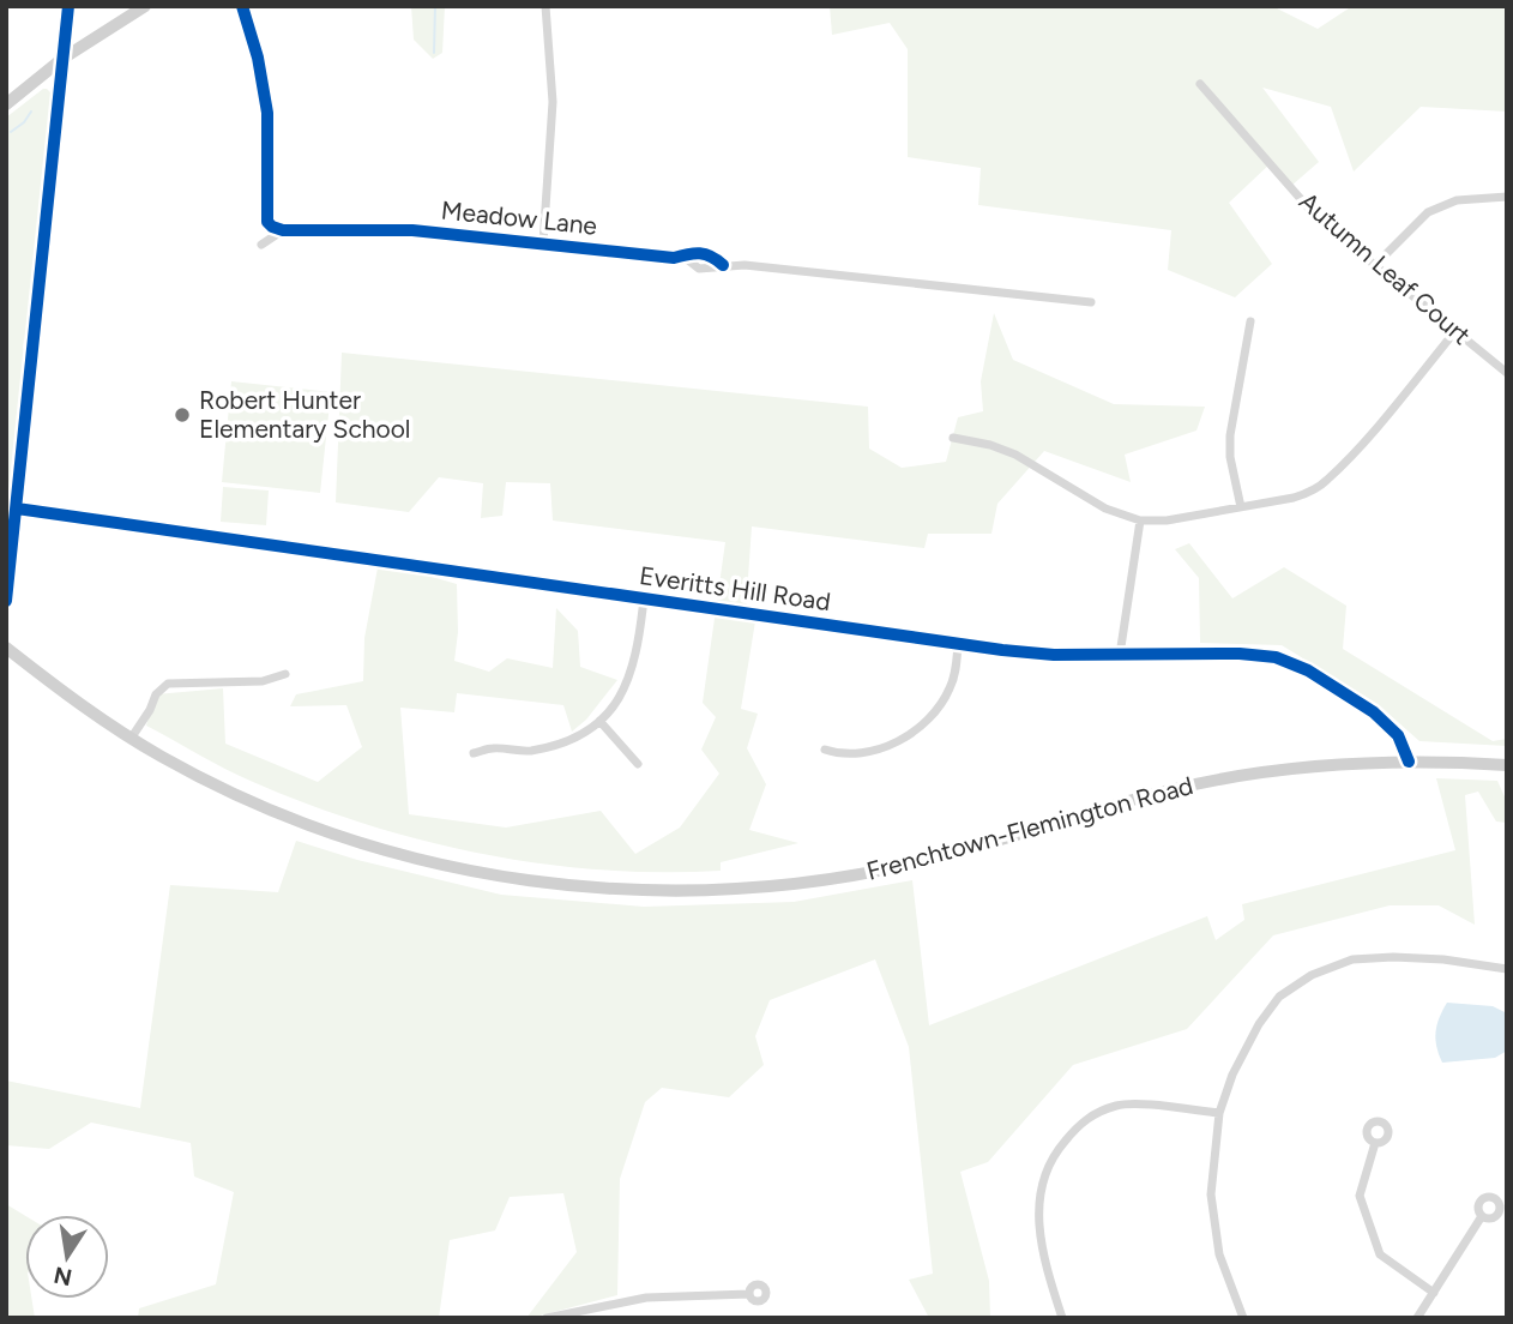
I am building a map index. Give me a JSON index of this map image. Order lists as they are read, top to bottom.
{
  "streets": {
    "main road": ["Frenchtown-Flemington Road"],
    "street": ["Meadow Lane", "Autumn Leaf Court", "Everitts Hill Road"]
  },
  "crossings": [
    ["Everitts Hill Road", "Frenchtown-Flemington Road"]
  ],
  "places": ["Robert Hunter Elementary School"],
  "north": "bottom"
}
